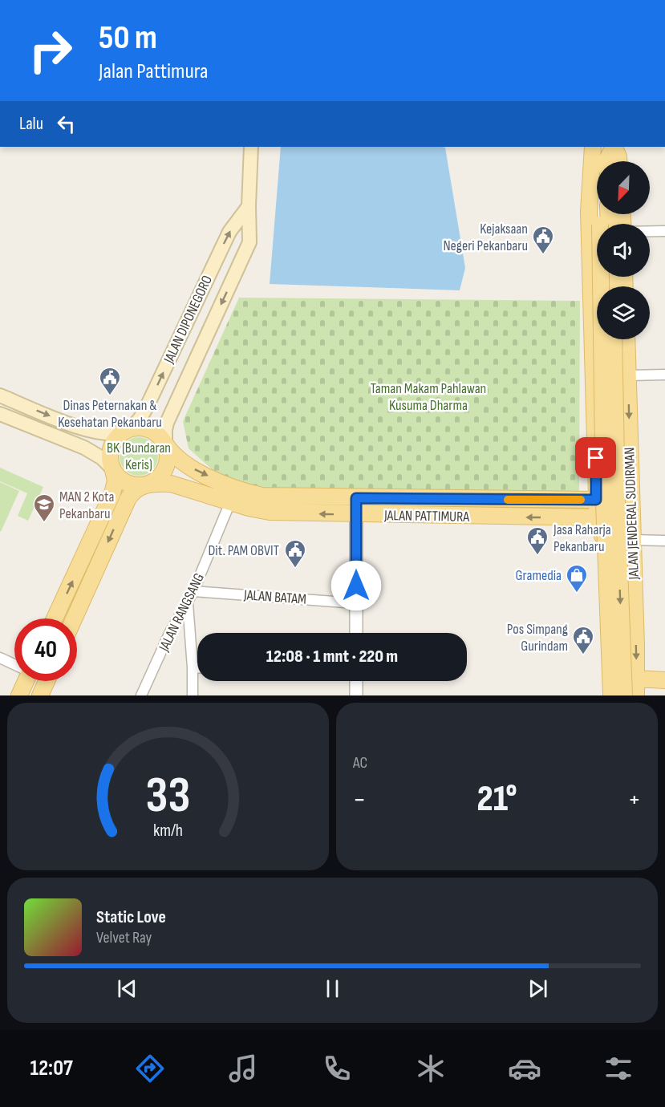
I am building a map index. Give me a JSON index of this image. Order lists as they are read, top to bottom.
{
  "streets": {
    "main road": ["JALAN DIPONEGORO", "JALAN JENDERAL SUDIRMAN", "JALAN PATTIMURA"],
    "street": ["JALAN BATAM", "JALAN RANGSANG"]
  },
  "crossings": [
    ["JALAN DIPONEGORO", "JALAN PATTIMURA"],
    ["JALAN PATTIMURA", "JALAN RANGSANG"],
    ["JALAN BATAM", "JALAN RANGSANG"]
  ],
  "parks": ["Taman Makam Pahlawan Kusuma Dharma", "BK (Bundaran Keris)"],
  "places": {
    "public building": [
      "Kejaksaan Negeri Pekanbaru",
      "Dinas Peternakan & Kesehatan Pekanbaru",
      "Jasa Raharja Pekanbaru",
      "Dit. PAM OBVIT",
      "Pos Simpang Gurindam"
    ],
    "school or university": ["MAN 2 Kota Pekanbaru"],
    "shop": ["Gramedia"]
  },
  "north": "bottom left",
  "page": {
    "turn": ["50 m", "Jalan Pattimura"],
    "then": "Lalu",
    "limit": "40",
    "trip": "12:08 · 1 mnt · 220 m",
    "tile": "AC",
    "heat": ["−", "21°", "+"],
    "song": ["Static Love", "Velvet Ray"],
    "tabs": "12:07",
    "gauge": ["33", "km/h"]
  }
}
